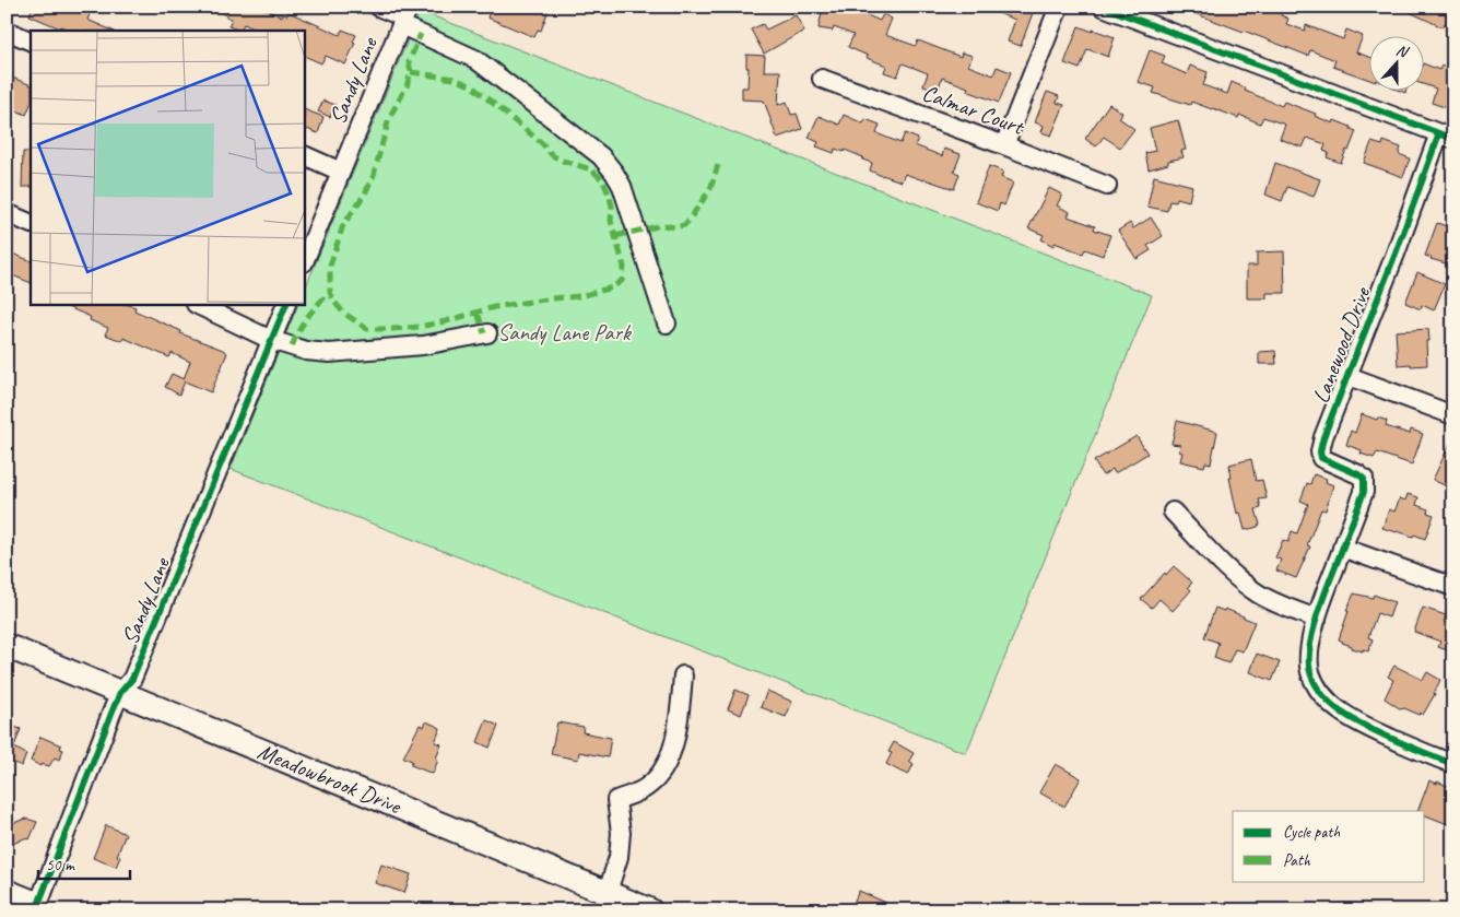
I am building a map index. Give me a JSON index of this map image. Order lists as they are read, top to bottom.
{
  "streets": {
    "main road": ["Meadowbrook Drive"],
    "street": ["Sandy Lane", "Calmar Court", "Lanewood Drive"]
  },
  "crossings": [
    ["Sandy Lane", "Meadowbrook Drive"]
  ],
  "parks": ["Sandy Lane Park"],
  "legend": ["Cycle path", "Path"],
  "scale_bar": "50 m",
  "north": "top"
}
